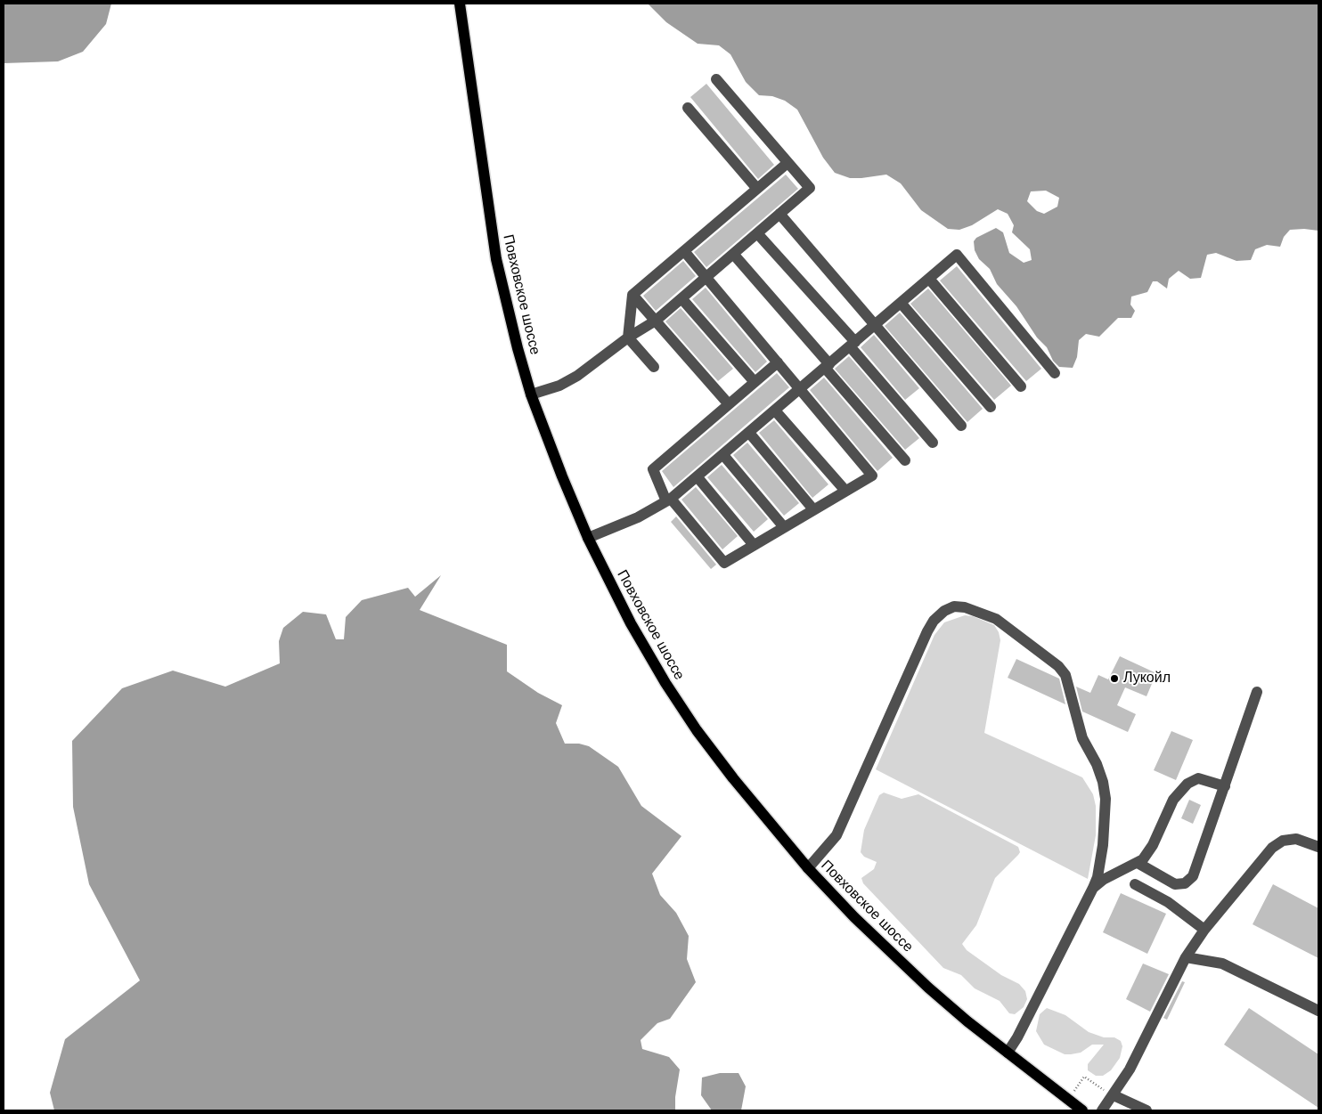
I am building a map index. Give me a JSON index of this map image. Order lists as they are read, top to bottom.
{
  "streets": {
    "main road": ["Повховское шоссе"]
  },
  "places": ["Лукойл"]
}
